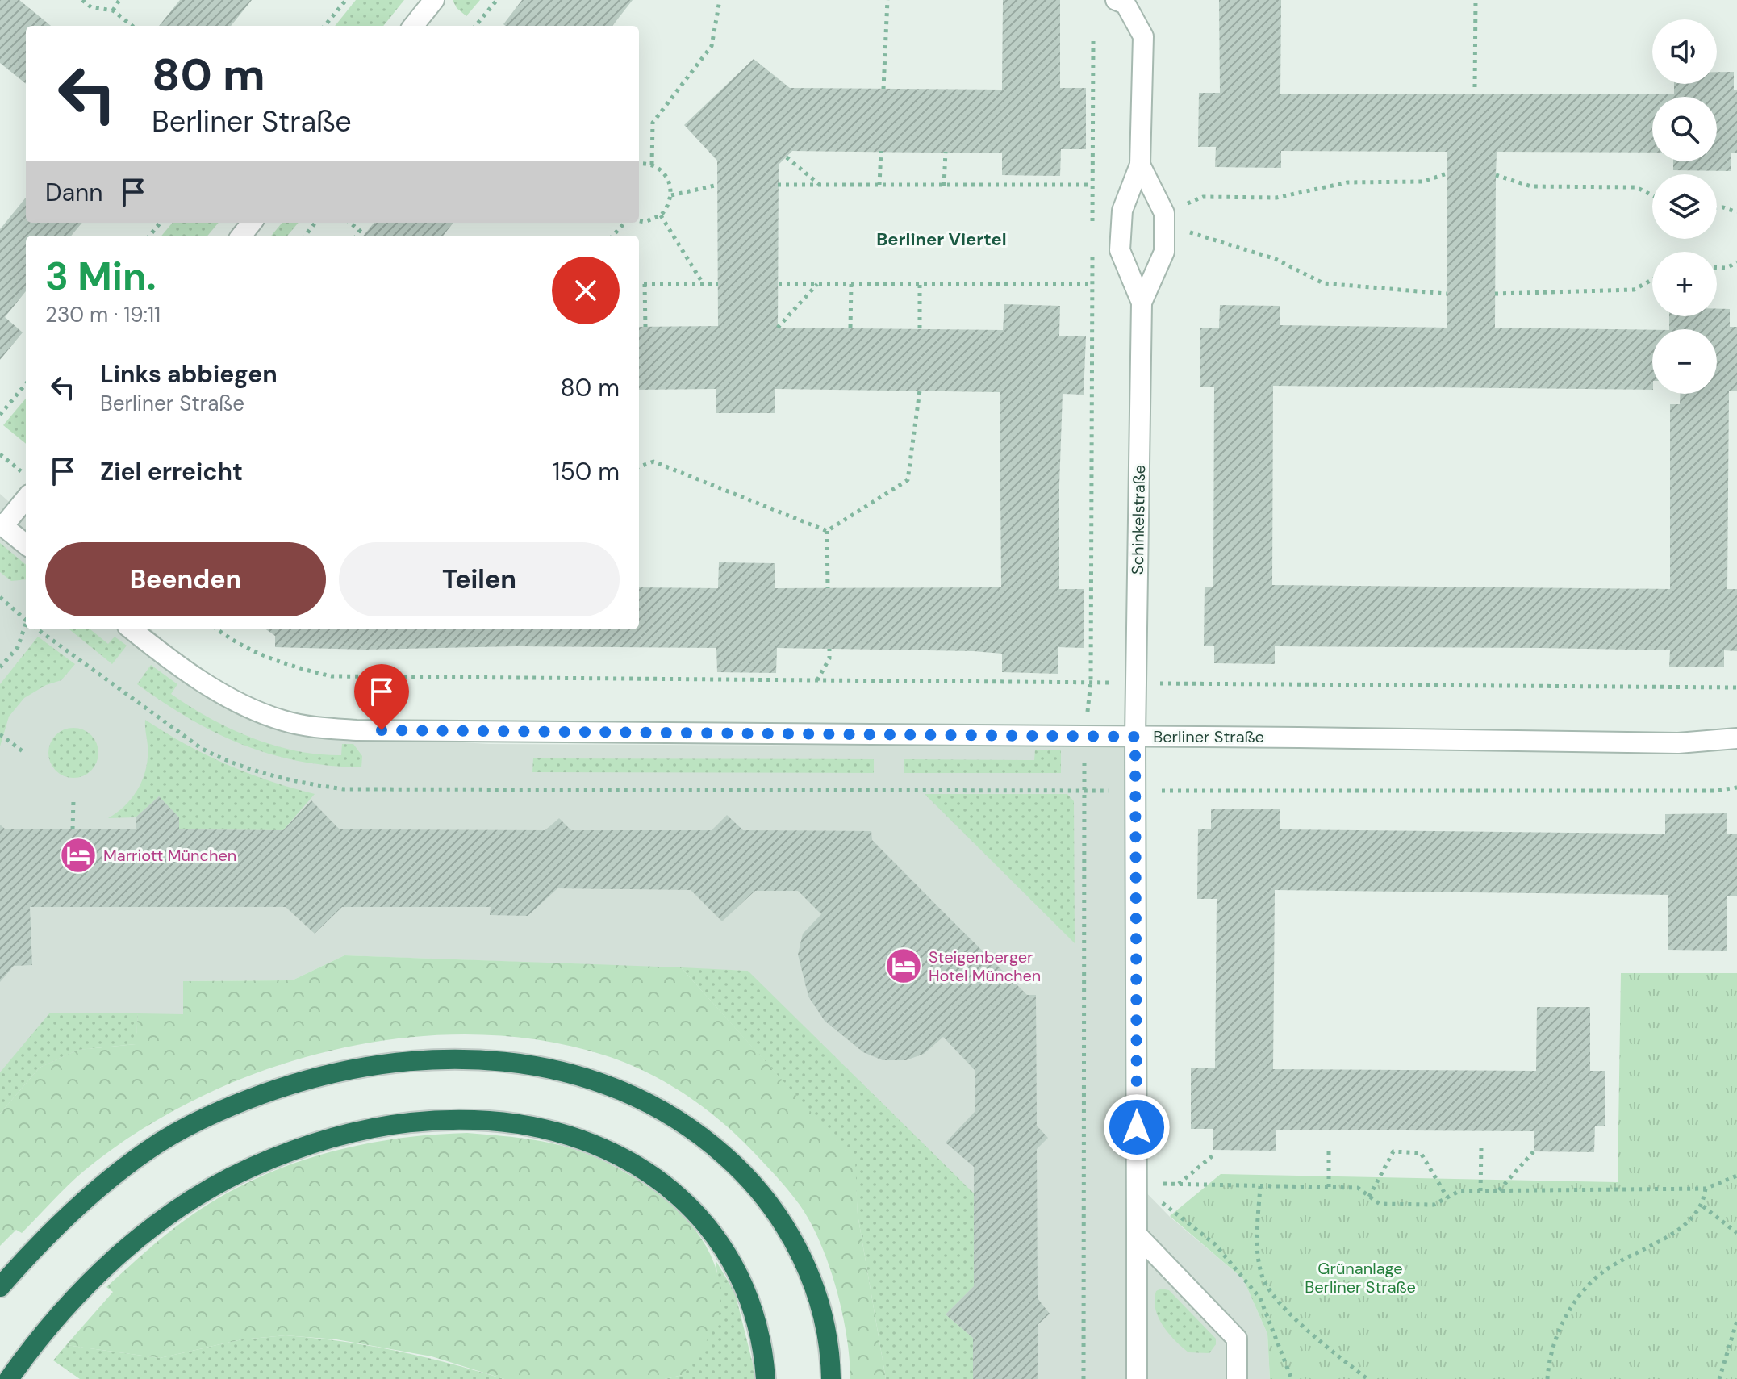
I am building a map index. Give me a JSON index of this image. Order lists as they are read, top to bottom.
{
  "streets": {
    "street": ["Schinkelstraße", "Berliner Straße"]
  },
  "crossings": [
    ["Schinkelstraße", "Berliner Straße"]
  ],
  "districts": ["Berliner Viertel"],
  "parks": ["Grünanlage Berliner Straße"],
  "places": {
    "hotel": ["Marriott München", "Steigenberger Hotel München"]
  },
  "page": {
    "map_buttons": ["+", "−"],
    "turn": ["80 m", "Berliner Straße"],
    "then": "Dann",
    "heading": ["3 Min.", "230 m · 19:11"],
    "list": [
      {
        "name": "Links abbiegen",
        "note": "Berliner Straße",
        "value": "80 m"
      },
      {
        "name": "Ziel erreicht",
        "value": "150 m"
      }
    ],
    "buttons": ["Beenden", "Teilen"]
  }
}
